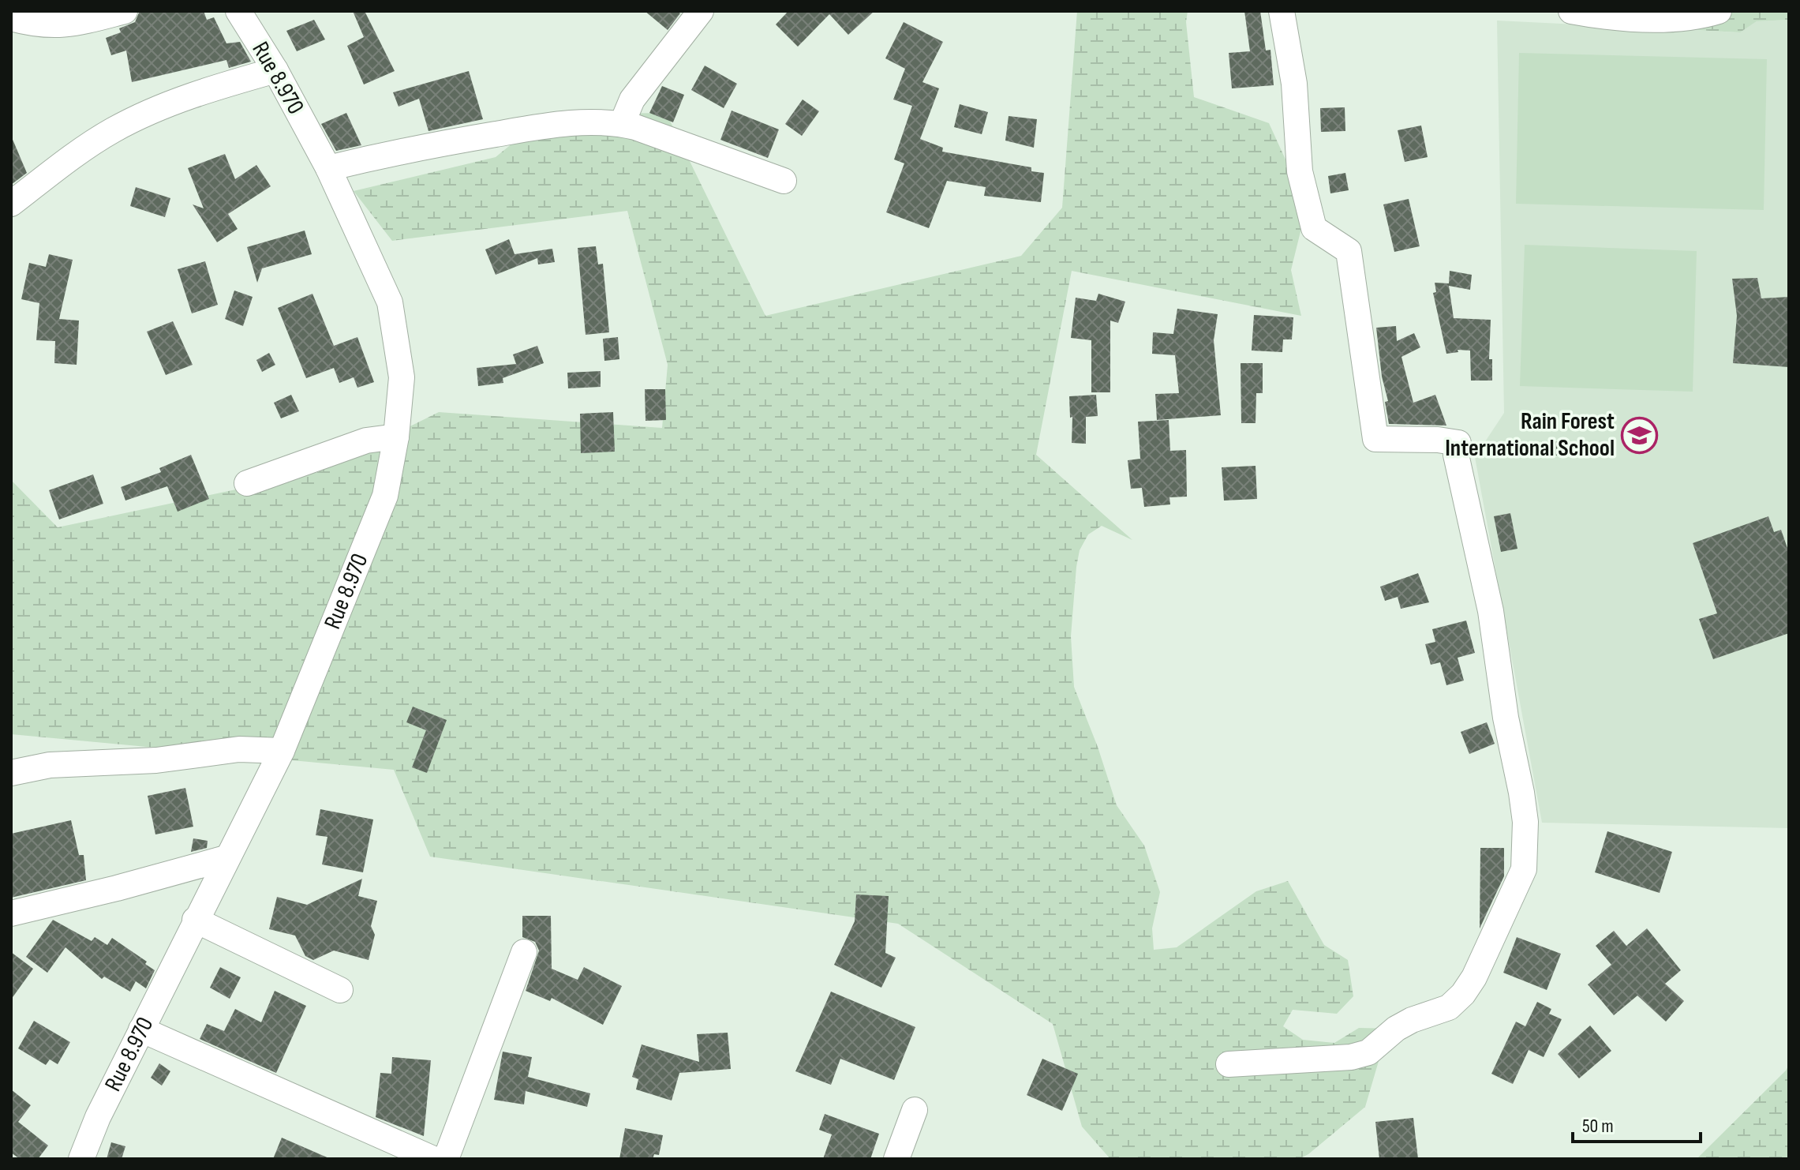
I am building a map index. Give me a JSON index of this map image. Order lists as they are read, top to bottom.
{
  "streets": {
    "street": ["Rue 8.970"]
  },
  "places": {
    "school or university": ["Rain Forest International School"]
  },
  "scale_bar": "50 m"
}
